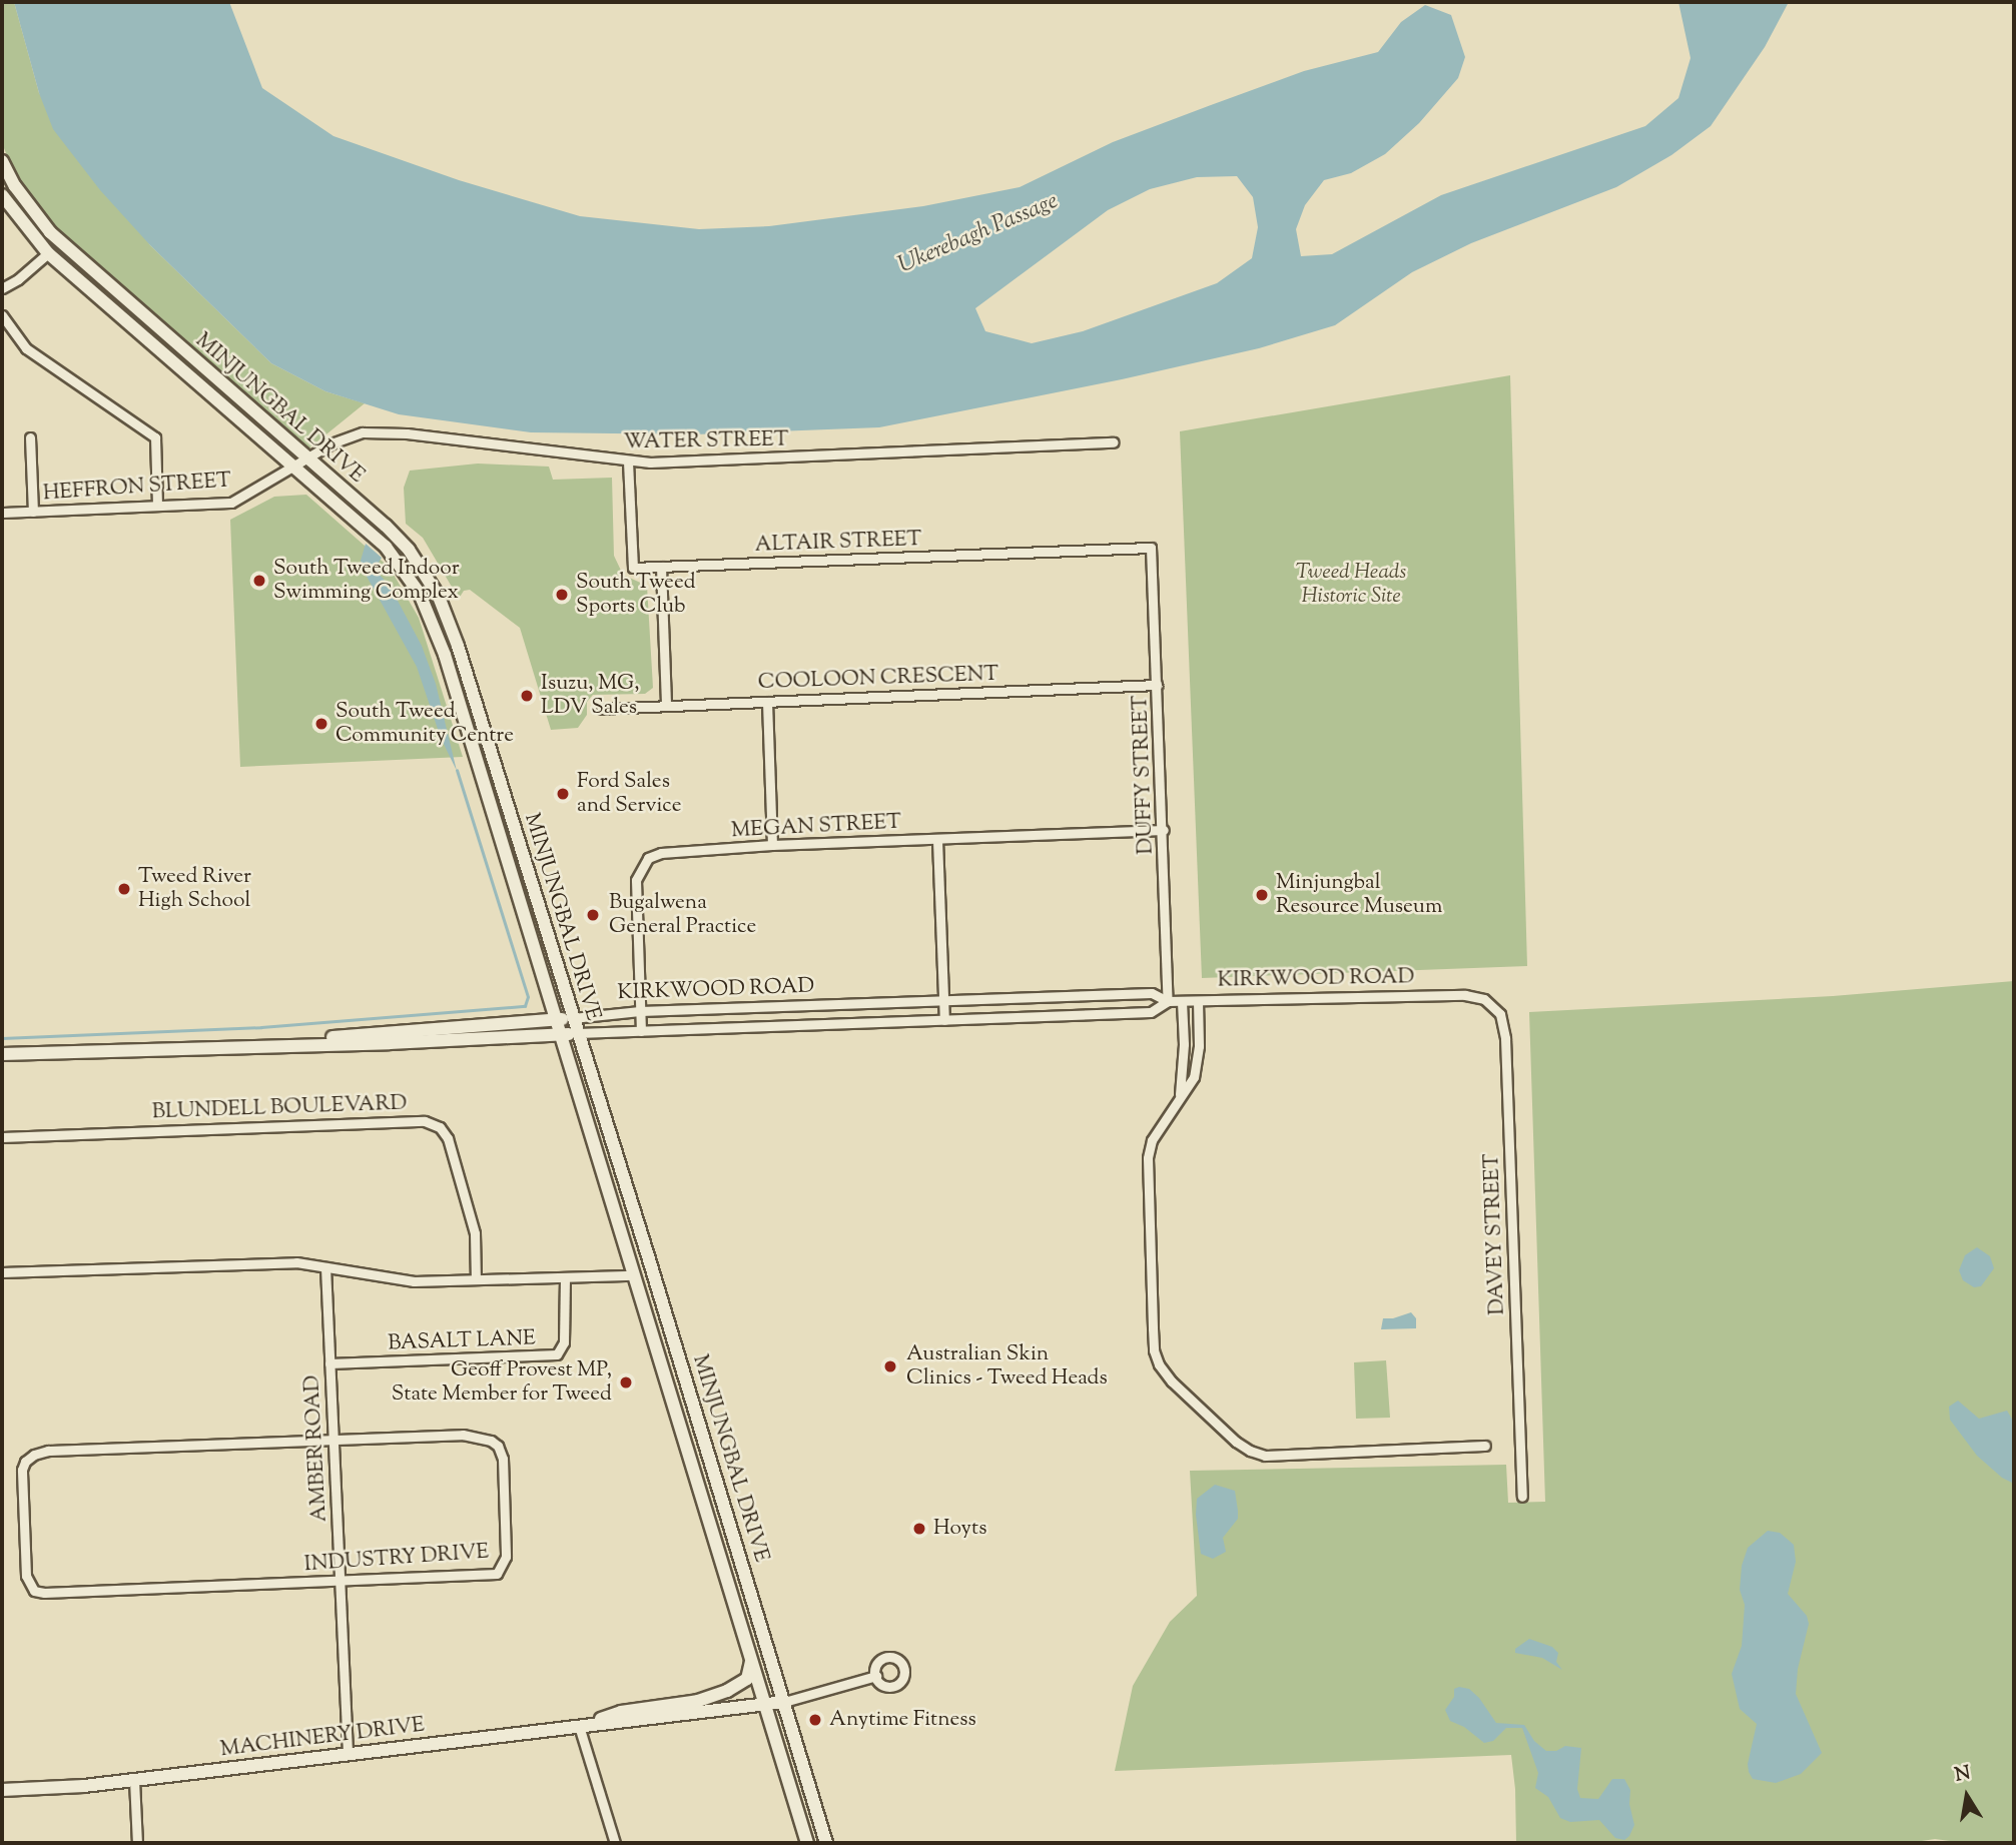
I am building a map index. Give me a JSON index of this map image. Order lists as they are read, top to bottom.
{
  "streets": {
    "main road": ["MINJUNGBAL DRIVE", "KIRKWOOD ROAD", "MACHINERY DRIVE"],
    "street": [
      "WATER STREET",
      "HEFFRON STREET",
      "ALTAIR STREET",
      "COOLOON CRESCENT",
      "DUFFY STREET",
      "MEGAN STREET",
      "BLUNDELL BOULEVARD",
      "DAVEY STREET",
      "BASALT LANE",
      "AMBER ROAD",
      "INDUSTRY DRIVE"
    ]
  },
  "crossings": [
    ["MINJUNGBAL DRIVE", "WATER STREET"],
    ["MINJUNGBAL DRIVE", "HEFFRON STREET"],
    ["MINJUNGBAL DRIVE", "KIRKWOOD ROAD"],
    ["MINJUNGBAL DRIVE", "MACHINERY DRIVE"],
    ["WATER STREET", "HEFFRON STREET"],
    ["WATER STREET", "ALTAIR STREET"],
    ["ALTAIR STREET", "DUFFY STREET"],
    ["COOLOON CRESCENT", "DUFFY STREET"],
    ["DUFFY STREET", "MEGAN STREET"],
    ["DUFFY STREET", "KIRKWOOD ROAD"],
    ["MEGAN STREET", "KIRKWOOD ROAD"],
    ["KIRKWOOD ROAD", "DAVEY STREET"],
    ["BASALT LANE", "AMBER ROAD"],
    ["AMBER ROAD", "INDUSTRY DRIVE"],
    ["AMBER ROAD", "MACHINERY DRIVE"]
  ],
  "water": ["Ukerebagh Passage"],
  "parks": ["Tweed Heads Historic Site"],
  "places": [
    "South Tweed Indoor Swimming Complex",
    "South Tweed Sports Club",
    "Isuzu, MG, LDV Sales",
    "South Tweed Community Centre",
    "Ford Sales and Service",
    "Tweed River High School",
    "Minjungbal Resource Museum",
    "Bugalwena General Practice",
    "Australian Skin Clinics - Tweed Heads",
    "Geoff Provest MP, State Member for Tweed",
    "Hoyts",
    "Anytime Fitness"
  ],
  "north": "top"
}
